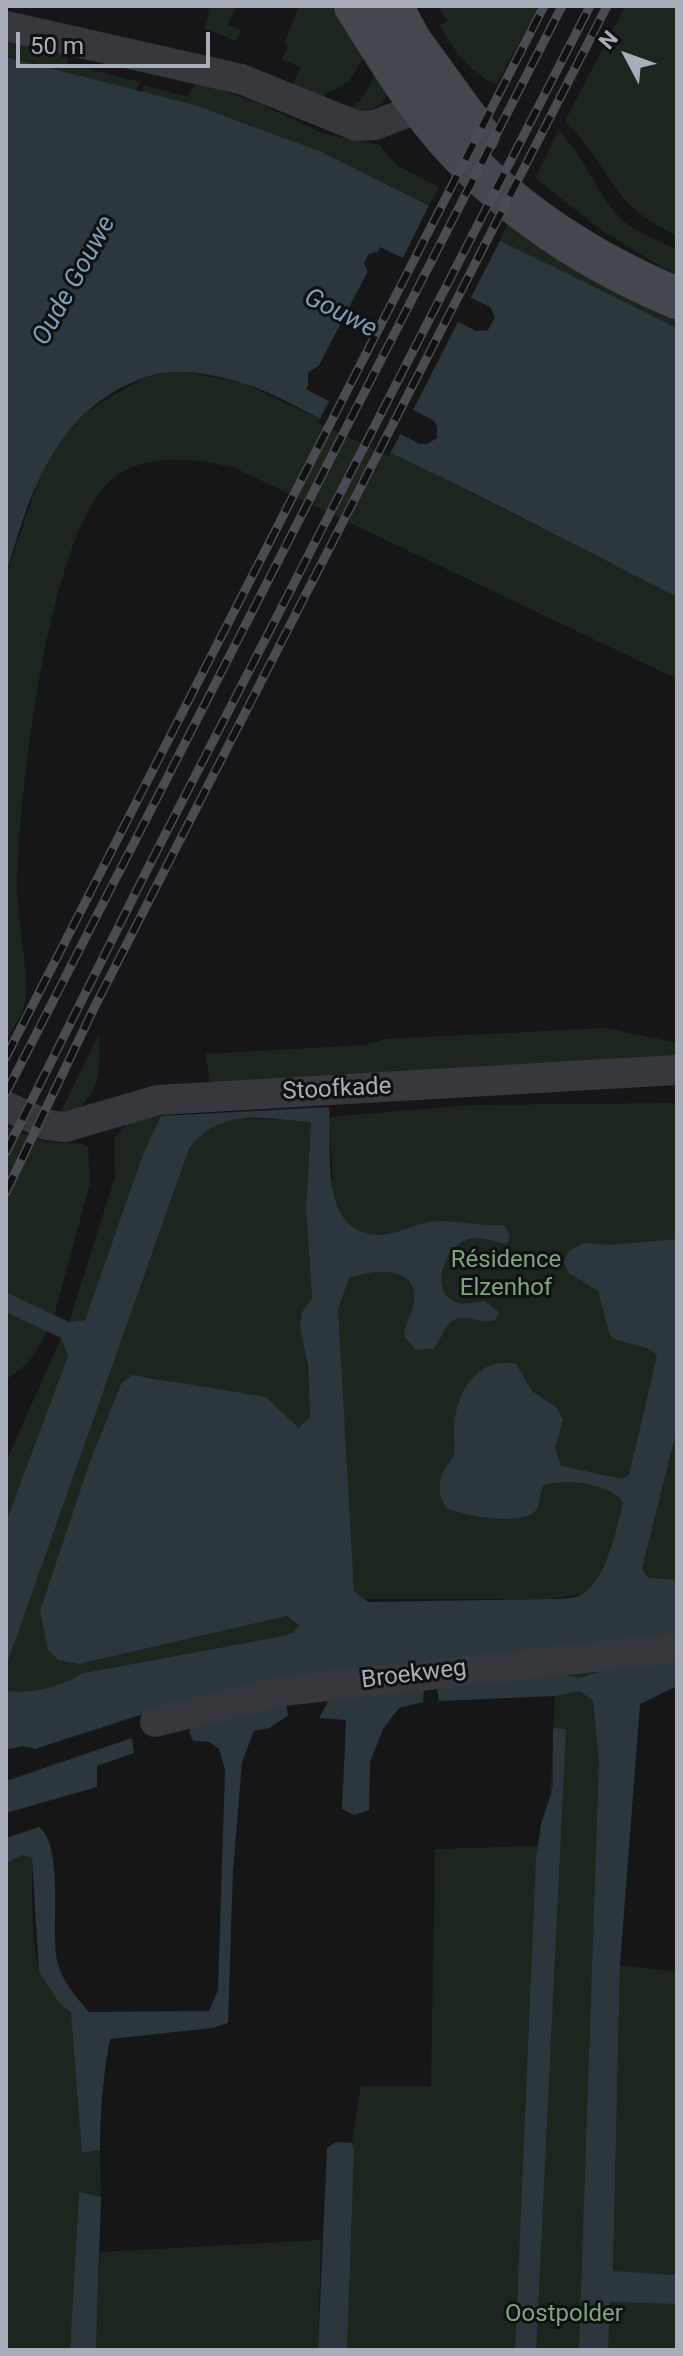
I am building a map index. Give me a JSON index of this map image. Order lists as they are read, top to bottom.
{
  "streets": {
    "street": ["Stoofkade", "Broekweg"]
  },
  "water": ["Oude Gouwe", "Gouwe"],
  "parks": ["Résidence Elzenhof", "Oostpolder"],
  "scale_bar": "50 m",
  "north": "top left"
}
